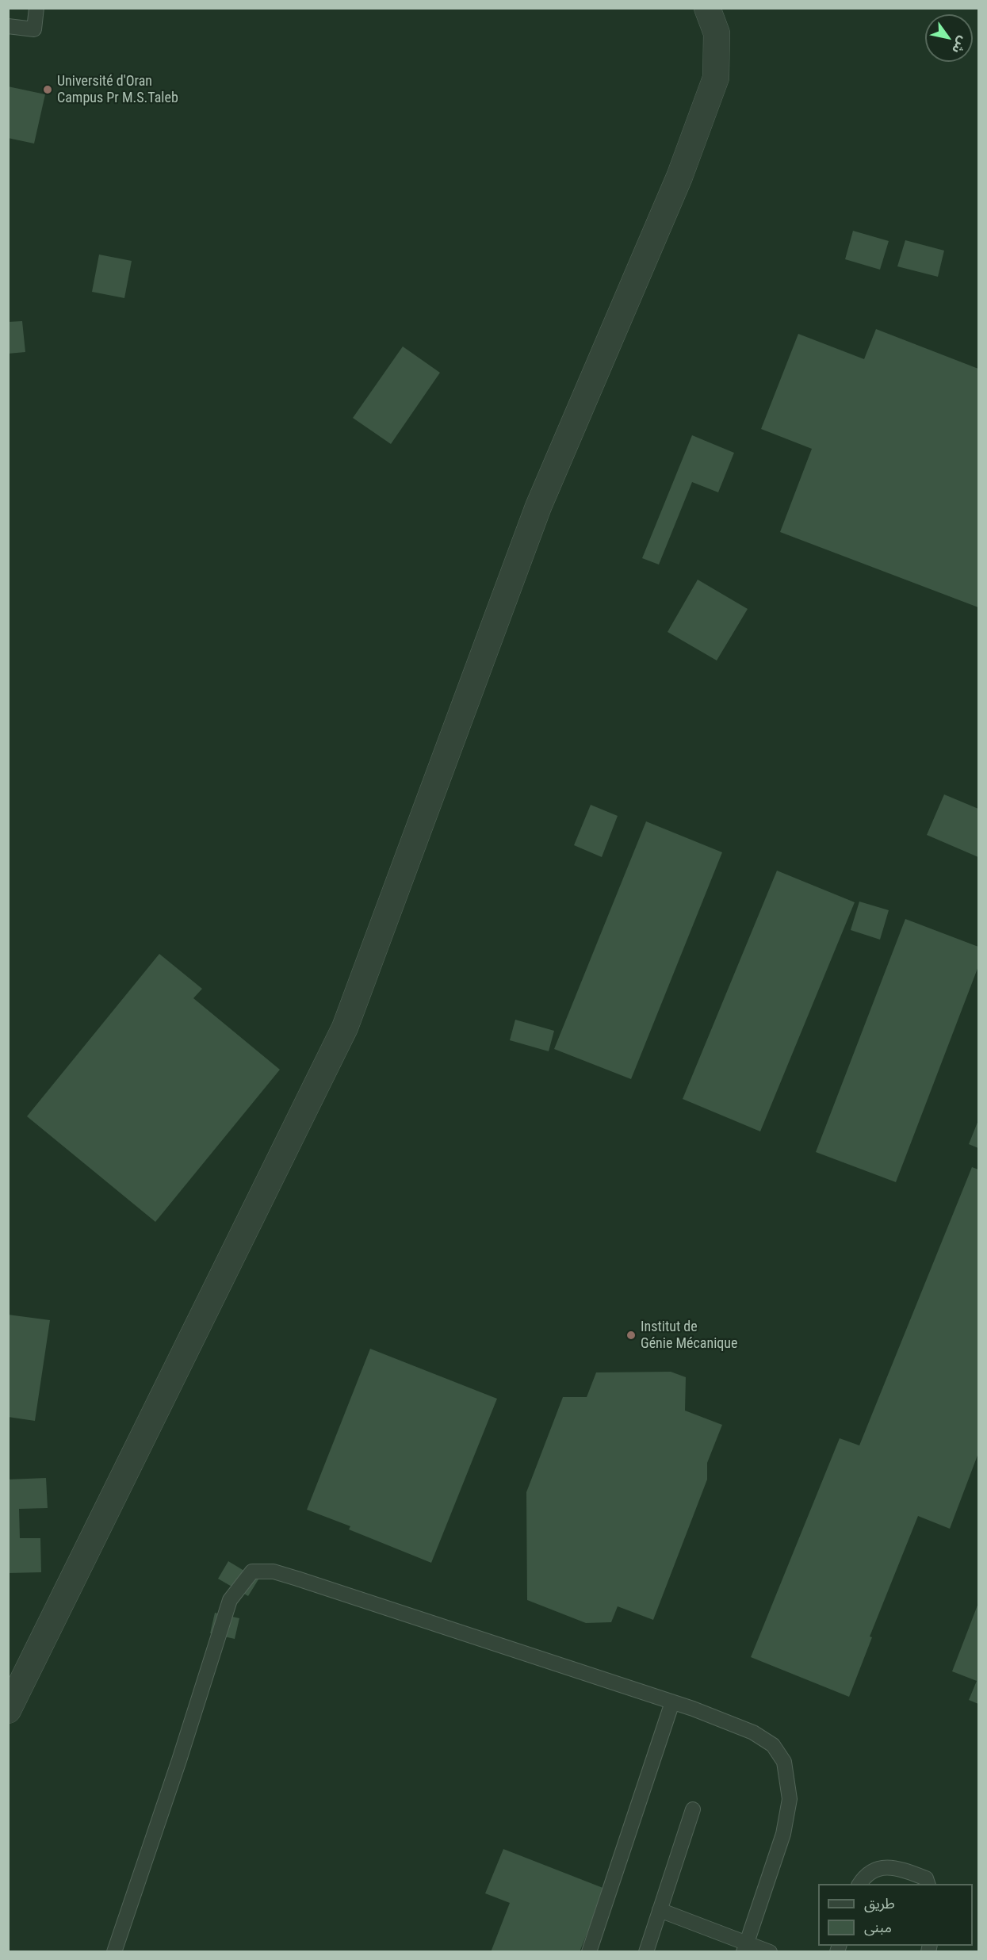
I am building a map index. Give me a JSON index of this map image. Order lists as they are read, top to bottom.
{
  "places": ["Université d'Oran Campus Pr M.S.Taleb", "Institut de Génie Mécanique"],
  "legend": ["طريق", "مبنى"],
  "north": "bottom right"
}
